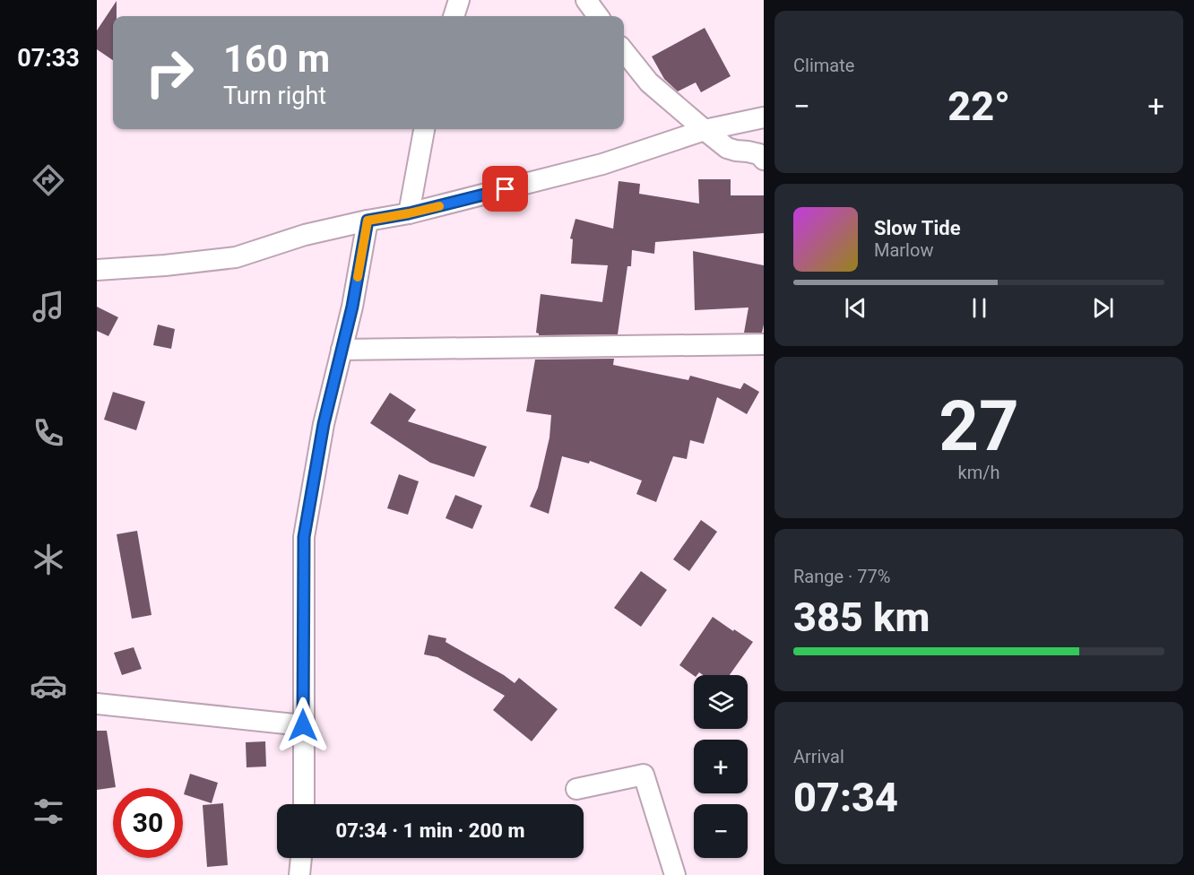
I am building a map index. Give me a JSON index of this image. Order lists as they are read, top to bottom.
{
  "page": {
    "tabs": "07:33",
    "tile": [
      "Climate",
      ["27", "km/h"],
      ["Range · 77%", "385 km"],
      ["Arrival", "07:34"]
    ],
    "turn": ["160 m", "Turn right"],
    "heat": ["−", "22°", "+"],
    "song": ["Slow Tide", "Marlow"],
    "map_buttons": ["+", "−"],
    "limit": "30",
    "trip": "07:34 · 1 min · 200 m"
  }
}
